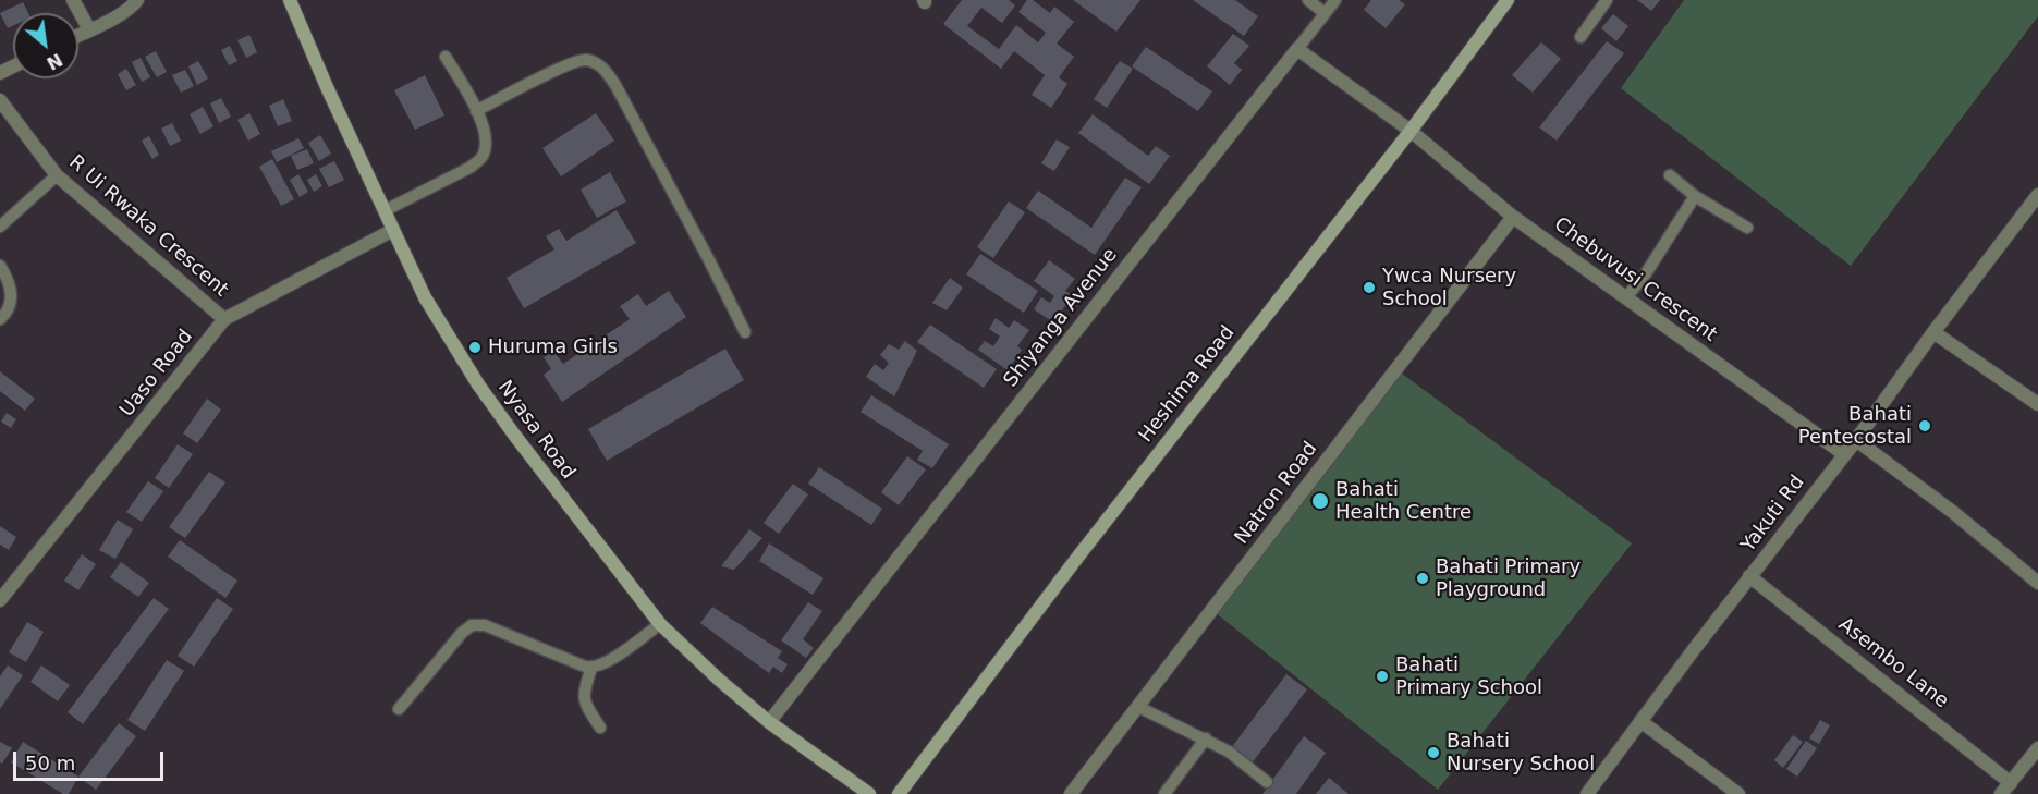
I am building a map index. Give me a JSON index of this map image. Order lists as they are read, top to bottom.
{
  "streets": {
    "street": [
      "R Ui Rwaka Crescent",
      "Chebuvusi Crescent",
      "Shiyanga Avenue",
      "Uaso Road",
      "Heshima Road",
      "Nyasa Road",
      "Natron Road",
      "Yakuti Rd",
      "Asembo Lane"
    ]
  },
  "crossings": [
    ["R Ui Rwaka Crescent", "Uaso Road"],
    ["Chebuvusi Crescent", "Heshima Road"],
    ["Chebuvusi Crescent", "Natron Road"],
    ["Chebuvusi Crescent", "Yakuti Rd"],
    ["Shiyanga Avenue", "Nyasa Road"],
    ["Uaso Road", "Nyasa Road"],
    ["Yakuti Rd", "Asembo Lane"]
  ],
  "places": [
    "Ywca Nursery School",
    "Huruma Girls",
    "Bahati Pentecostal",
    "Bahati Health Centre",
    "Bahati Primary Playground",
    "Bahati Primary School",
    "Bahati Nursery School"
  ],
  "scale_bar": "50 m",
  "north": "bottom right"
}
